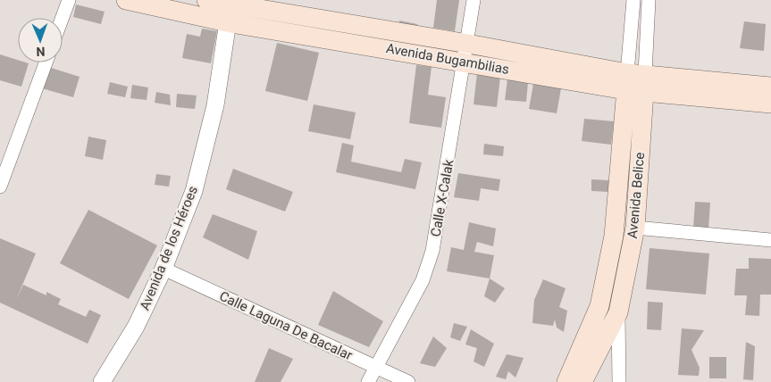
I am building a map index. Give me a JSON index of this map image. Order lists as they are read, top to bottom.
{
  "streets": {
    "main road": ["Avenida Bugambilias", "Avenida Belice"],
    "street": ["Calle X-Calak", "Avenida de los Héroes", "Calle Laguna De Bacalar"]
  },
  "crossings": [
    ["Avenida Bugambilias", "Avenida Belice"],
    ["Avenida Bugambilias", "Calle X-Calak"],
    ["Avenida Bugambilias", "Avenida de los Héroes"],
    ["Calle X-Calak", "Calle Laguna De Bacalar"],
    ["Avenida de los Héroes", "Calle Laguna De Bacalar"]
  ],
  "north": "bottom"
}
